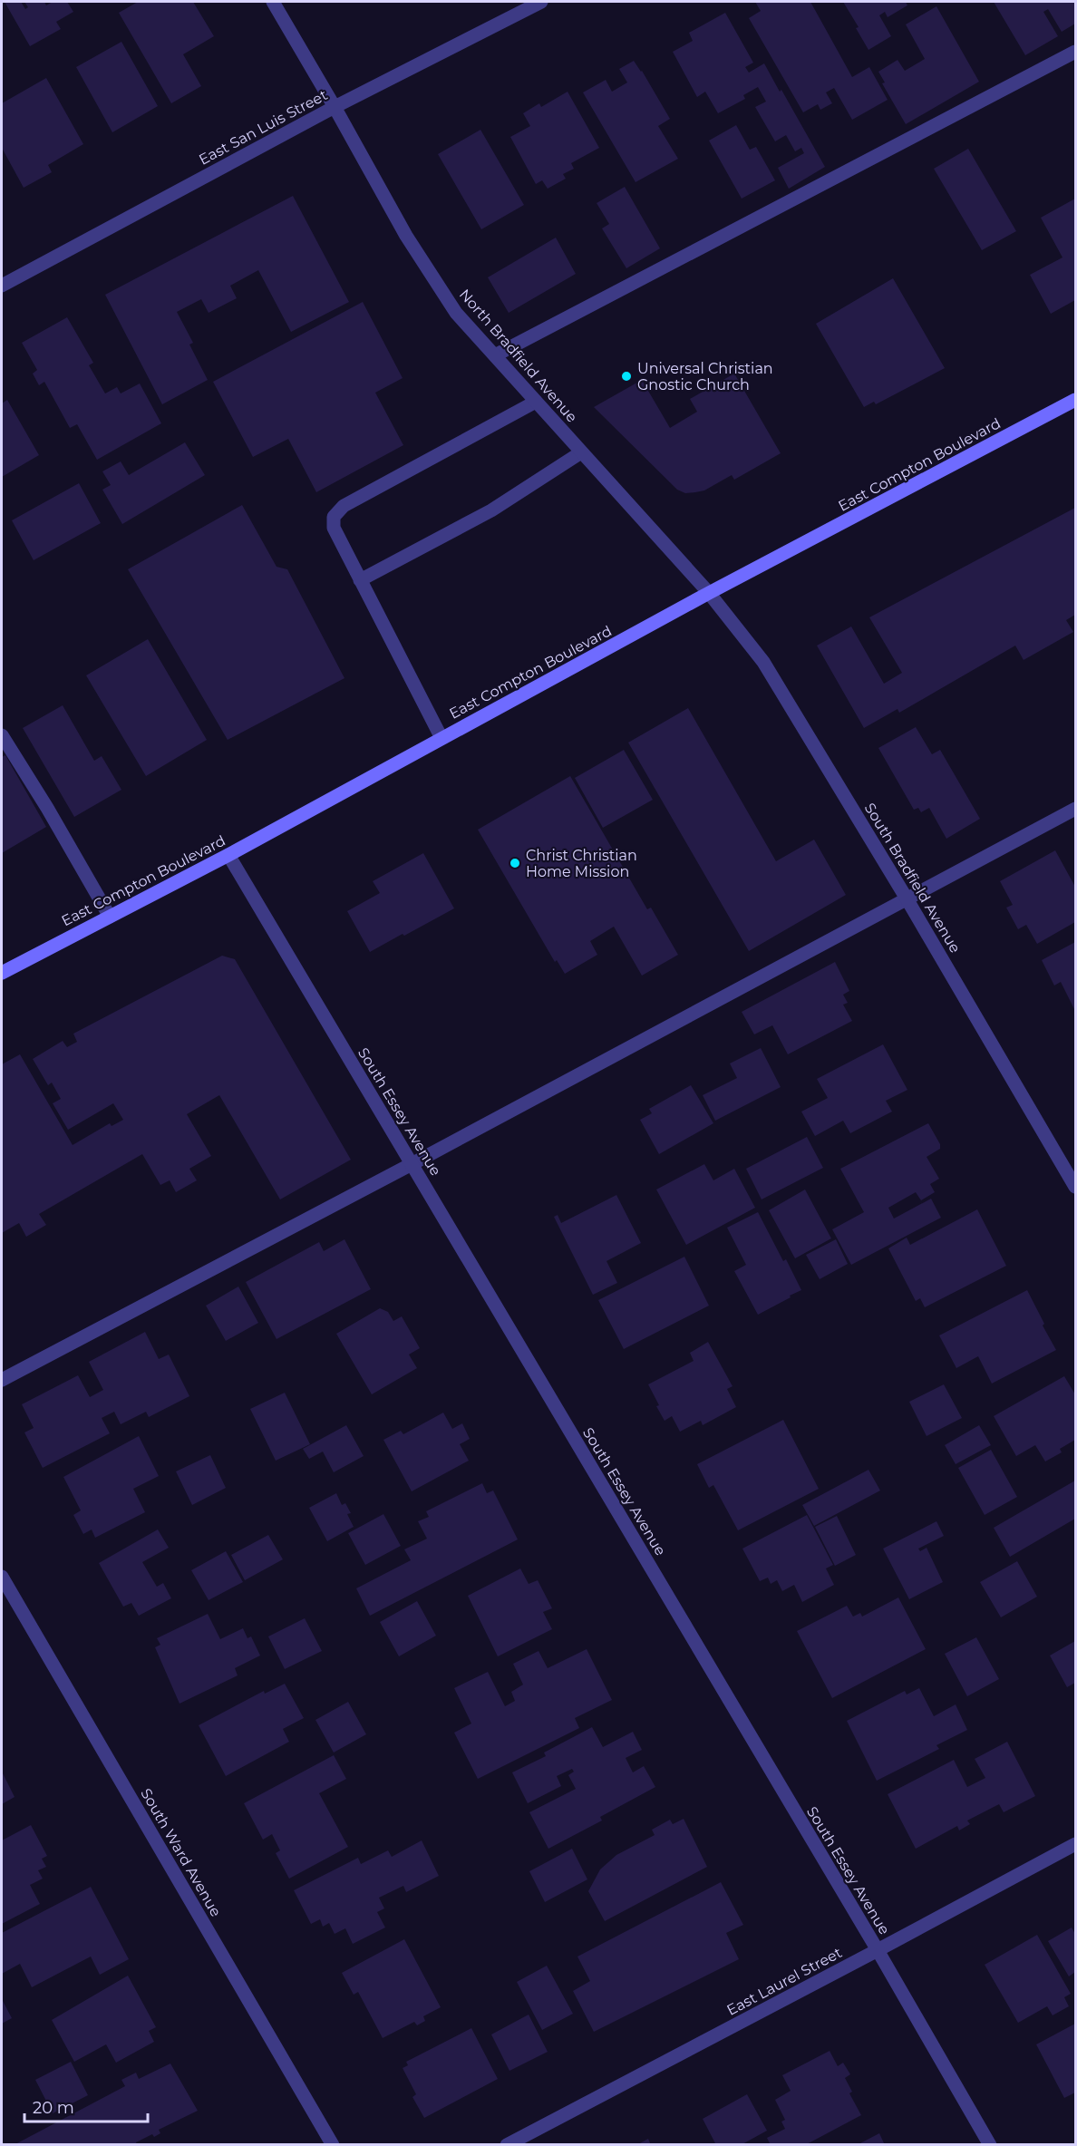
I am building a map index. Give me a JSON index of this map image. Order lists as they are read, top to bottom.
{
  "streets": {
    "main road": ["East Compton Boulevard"],
    "street": [
      "East San Luis Street",
      "North Bradfield Avenue",
      "South Bradfield Avenue",
      "South Essey Avenue",
      "South Ward Avenue",
      "East Laurel Street"
    ]
  },
  "crossings": [
    ["East San Luis Street", "North Bradfield Avenue"],
    ["North Bradfield Avenue", "East Compton Boulevard"],
    ["North Bradfield Avenue", "South Bradfield Avenue"],
    ["East Compton Boulevard", "South Bradfield Avenue"],
    ["East Compton Boulevard", "South Essey Avenue"],
    ["South Essey Avenue", "East Laurel Street"]
  ],
  "places": ["Universal Christian Gnostic Church", "Christ Christian Home Mission"],
  "scale_bar": "20 m"
}
